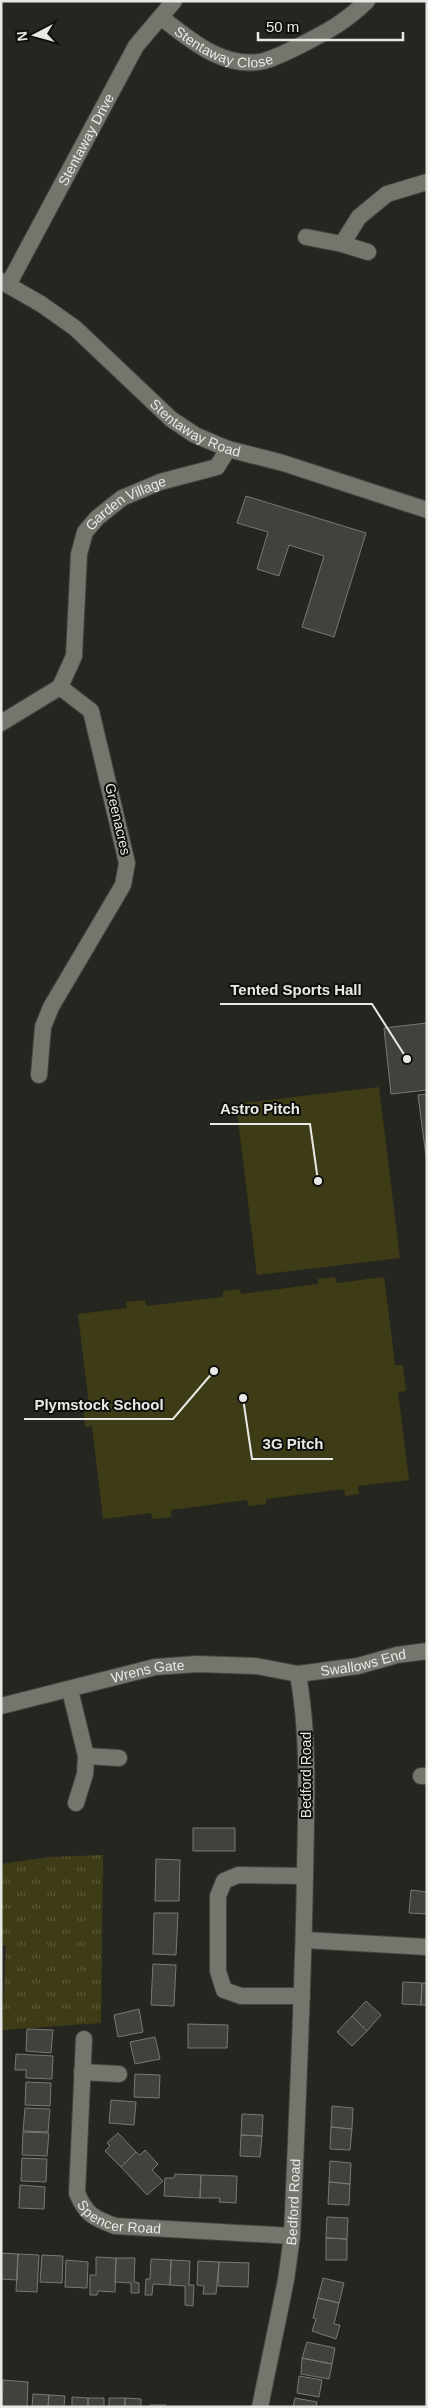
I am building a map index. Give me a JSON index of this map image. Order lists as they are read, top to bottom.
{
  "streets": {
    "street": [
      "Stentaway Close",
      "Stentaway Drive",
      "Stentaway Road",
      "Garden Village",
      "Greenacres",
      "Swallows End",
      "Wrens Gate",
      "Bedford Road",
      "Spencer Road"
    ]
  },
  "crossings": [
    ["Stentaway Close", "Stentaway Drive"],
    ["Stentaway Drive", "Stentaway Road"],
    ["Stentaway Road", "Garden Village"],
    ["Garden Village", "Greenacres"],
    ["Swallows End", "Wrens Gate"],
    ["Swallows End", "Bedford Road"],
    ["Wrens Gate", "Bedford Road"],
    ["Bedford Road", "Spencer Road"]
  ],
  "places": [
    "Tented Sports Hall",
    "Astro Pitch",
    "Plymstock School",
    "3G Pitch"
  ],
  "scale_bar": "50 m",
  "north": "left"
}
